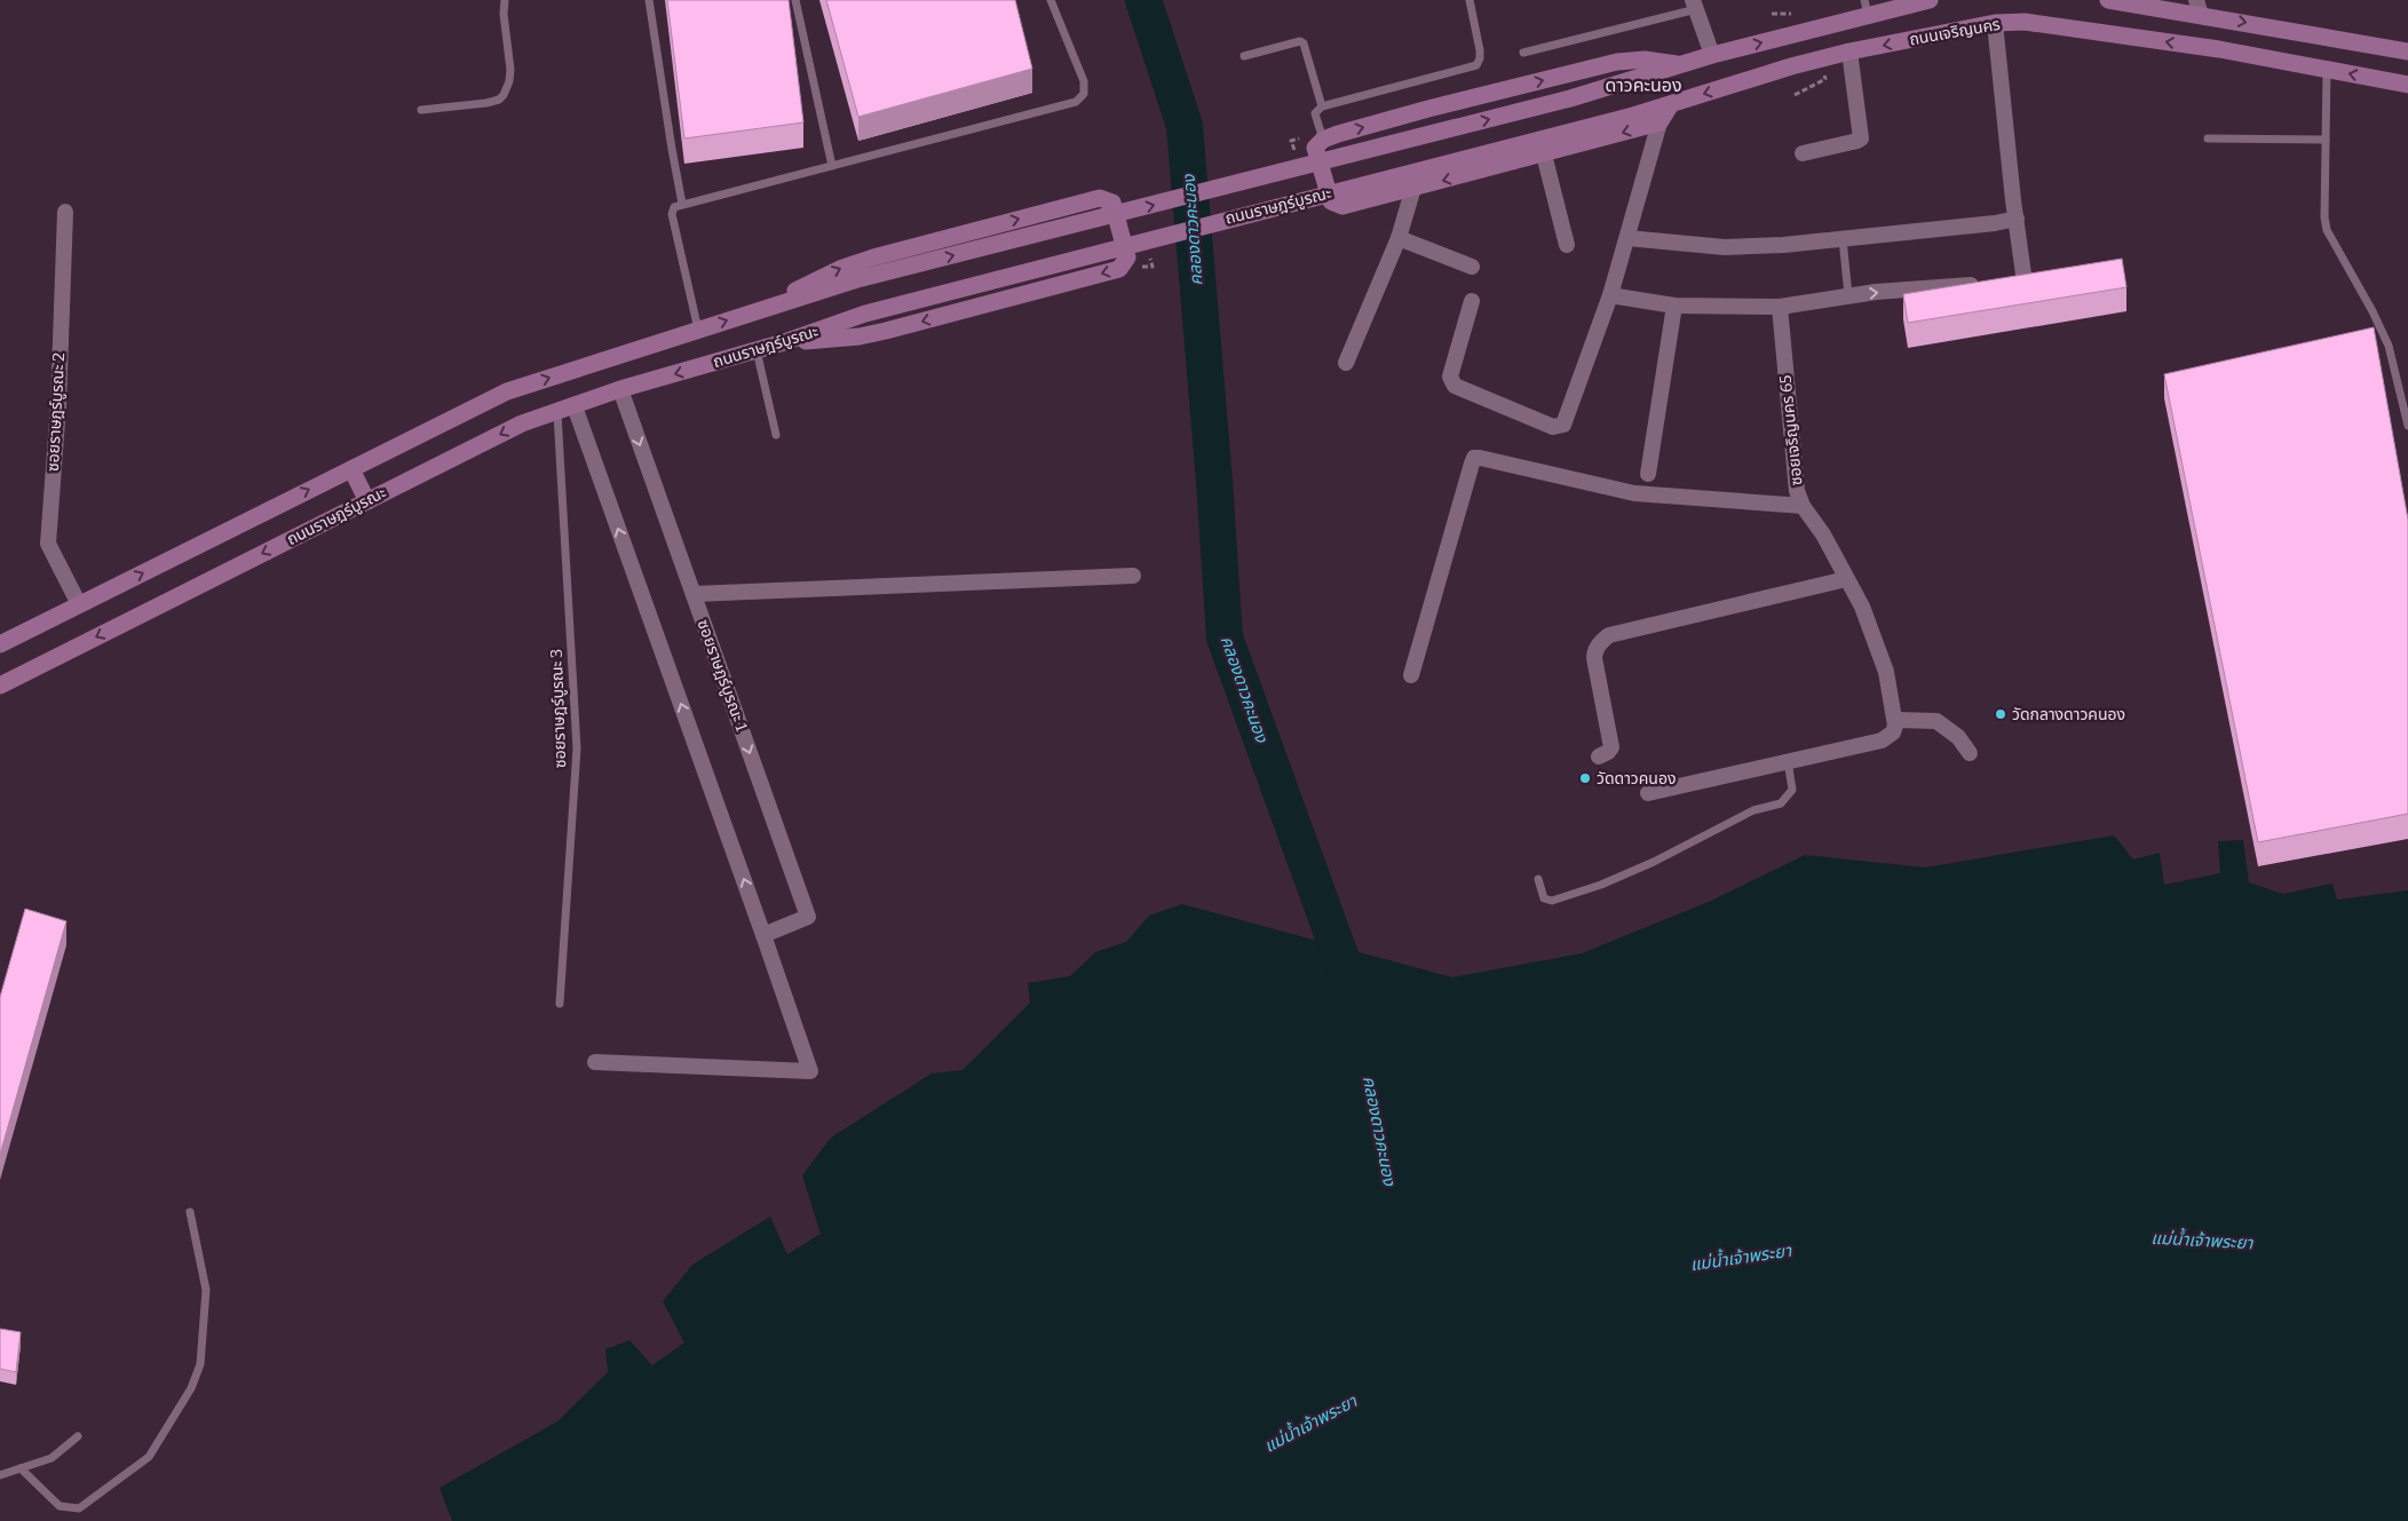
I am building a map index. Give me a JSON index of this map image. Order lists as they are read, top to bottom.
{
  "streets": {
    "main road": ["ถนนเจริญนคร", "ถนนราษฎร์บูรณะ"],
    "street": ["ซอยราษฎร์บูรณะ 2", "ซอยเจริญนคร 65", "ซอยราษฎร์บูรณะ 1"],
    "lane": ["ซอยราษฎร์บูรณะ 3"]
  },
  "crossings": [
    ["ถนนเจริญนคร", "ถนนราษฎร์บูรณะ"],
    ["ถนนราษฎร์บูรณะ", "ซอยราษฎร์บูรณะ 2"],
    ["ถนนราษฎร์บูรณะ", "ซอยราษฎร์บูรณะ 1"],
    ["ถนนราษฎร์บูรณะ", "ซอยราษฎร์บูรณะ 3"]
  ],
  "districts": ["ดาวคะนอง"],
  "water": ["คลองดาวคะนอง", "แม่น้ำเจ้าพระยา"],
  "places": ["วัดกลางดาวคนอง", "วัดดาวคนอง"]
}
